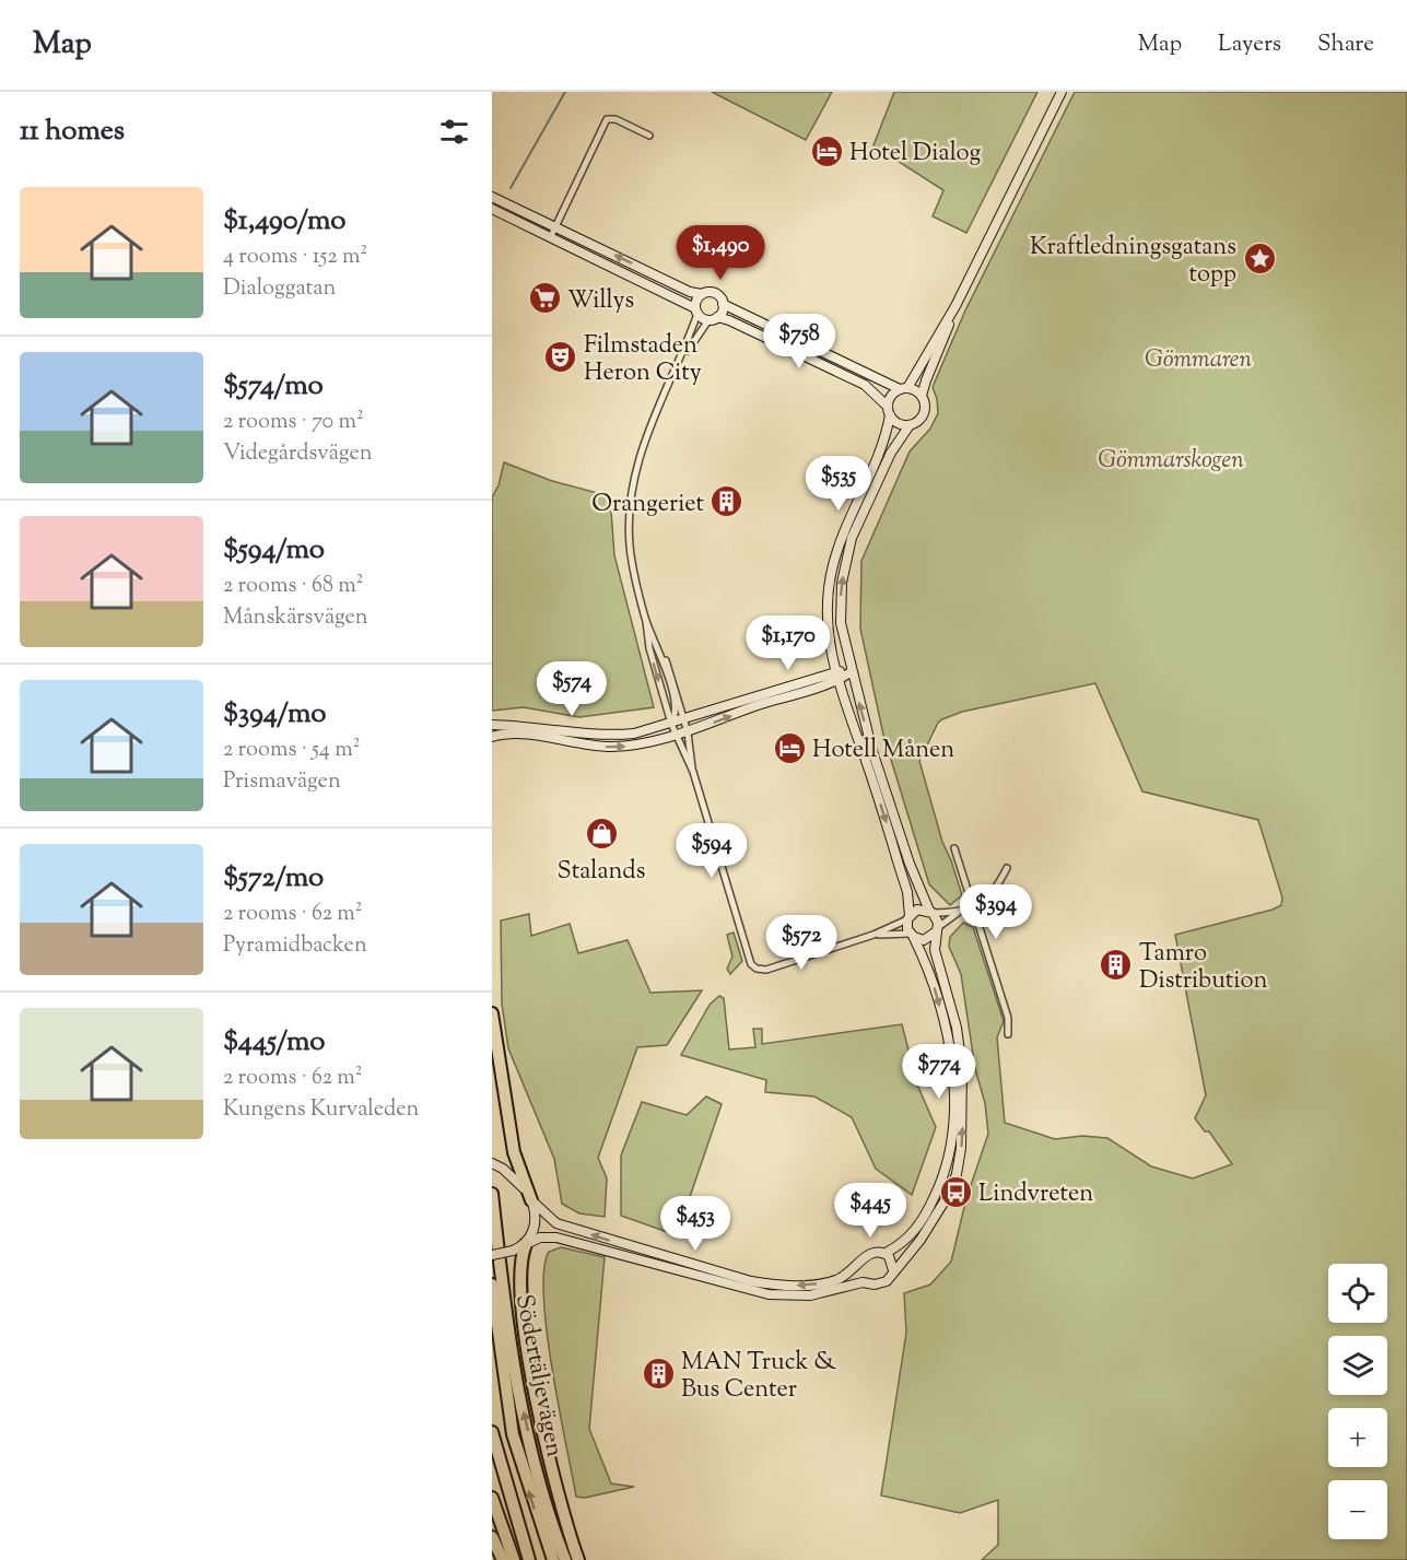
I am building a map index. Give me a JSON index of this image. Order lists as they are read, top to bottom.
{
  "streets": {
    "highway": ["Södertäljevägen"]
  },
  "parks": ["Gömmaren", "Gömmarskogen"],
  "places": {
    "hotel": ["Hotel Dialog", "Hotell Månen"],
    "place": ["Kraftledningsgatans topp"],
    "supermarket": ["Willys"],
    "theatre": ["Filmstaden Heron City"],
    "building": ["Orangeriet", "Tamro Distribution", "MAN Truck & Bus Center"],
    "shop": ["Stalands"],
    "bus stop": ["Lindvreten"]
  },
  "page": {
    "header": "Map",
    "nav": ["Map", "Layers", "Share"],
    "heading": "11 homes",
    "list": [
      {
        "name": "$1,490/mo",
        "note": "4 rooms · 152 m² · Dialoggatan"
      },
      {
        "name": "$574/mo",
        "note": "2 rooms · 70 m² · Videgårdsvägen"
      },
      {
        "name": "$594/mo",
        "note": "2 rooms · 68 m² · Månskärsvägen"
      },
      {
        "name": "$394/mo",
        "note": "2 rooms · 54 m² · Prismavägen"
      },
      {
        "name": "$572/mo",
        "note": "2 rooms · 62 m² · Pyramidbacken"
      },
      {
        "name": "$445/mo",
        "note": "2 rooms · 62 m² · Kungens Kurvaleden"
      }
    ],
    "price": [
      "$1,490",
      "$758",
      "$535",
      "$1,170",
      "$574",
      "$594",
      "$394",
      "$572",
      "$774",
      "$445",
      "$453"
    ],
    "map_buttons": ["+", "−"]
  }
}
